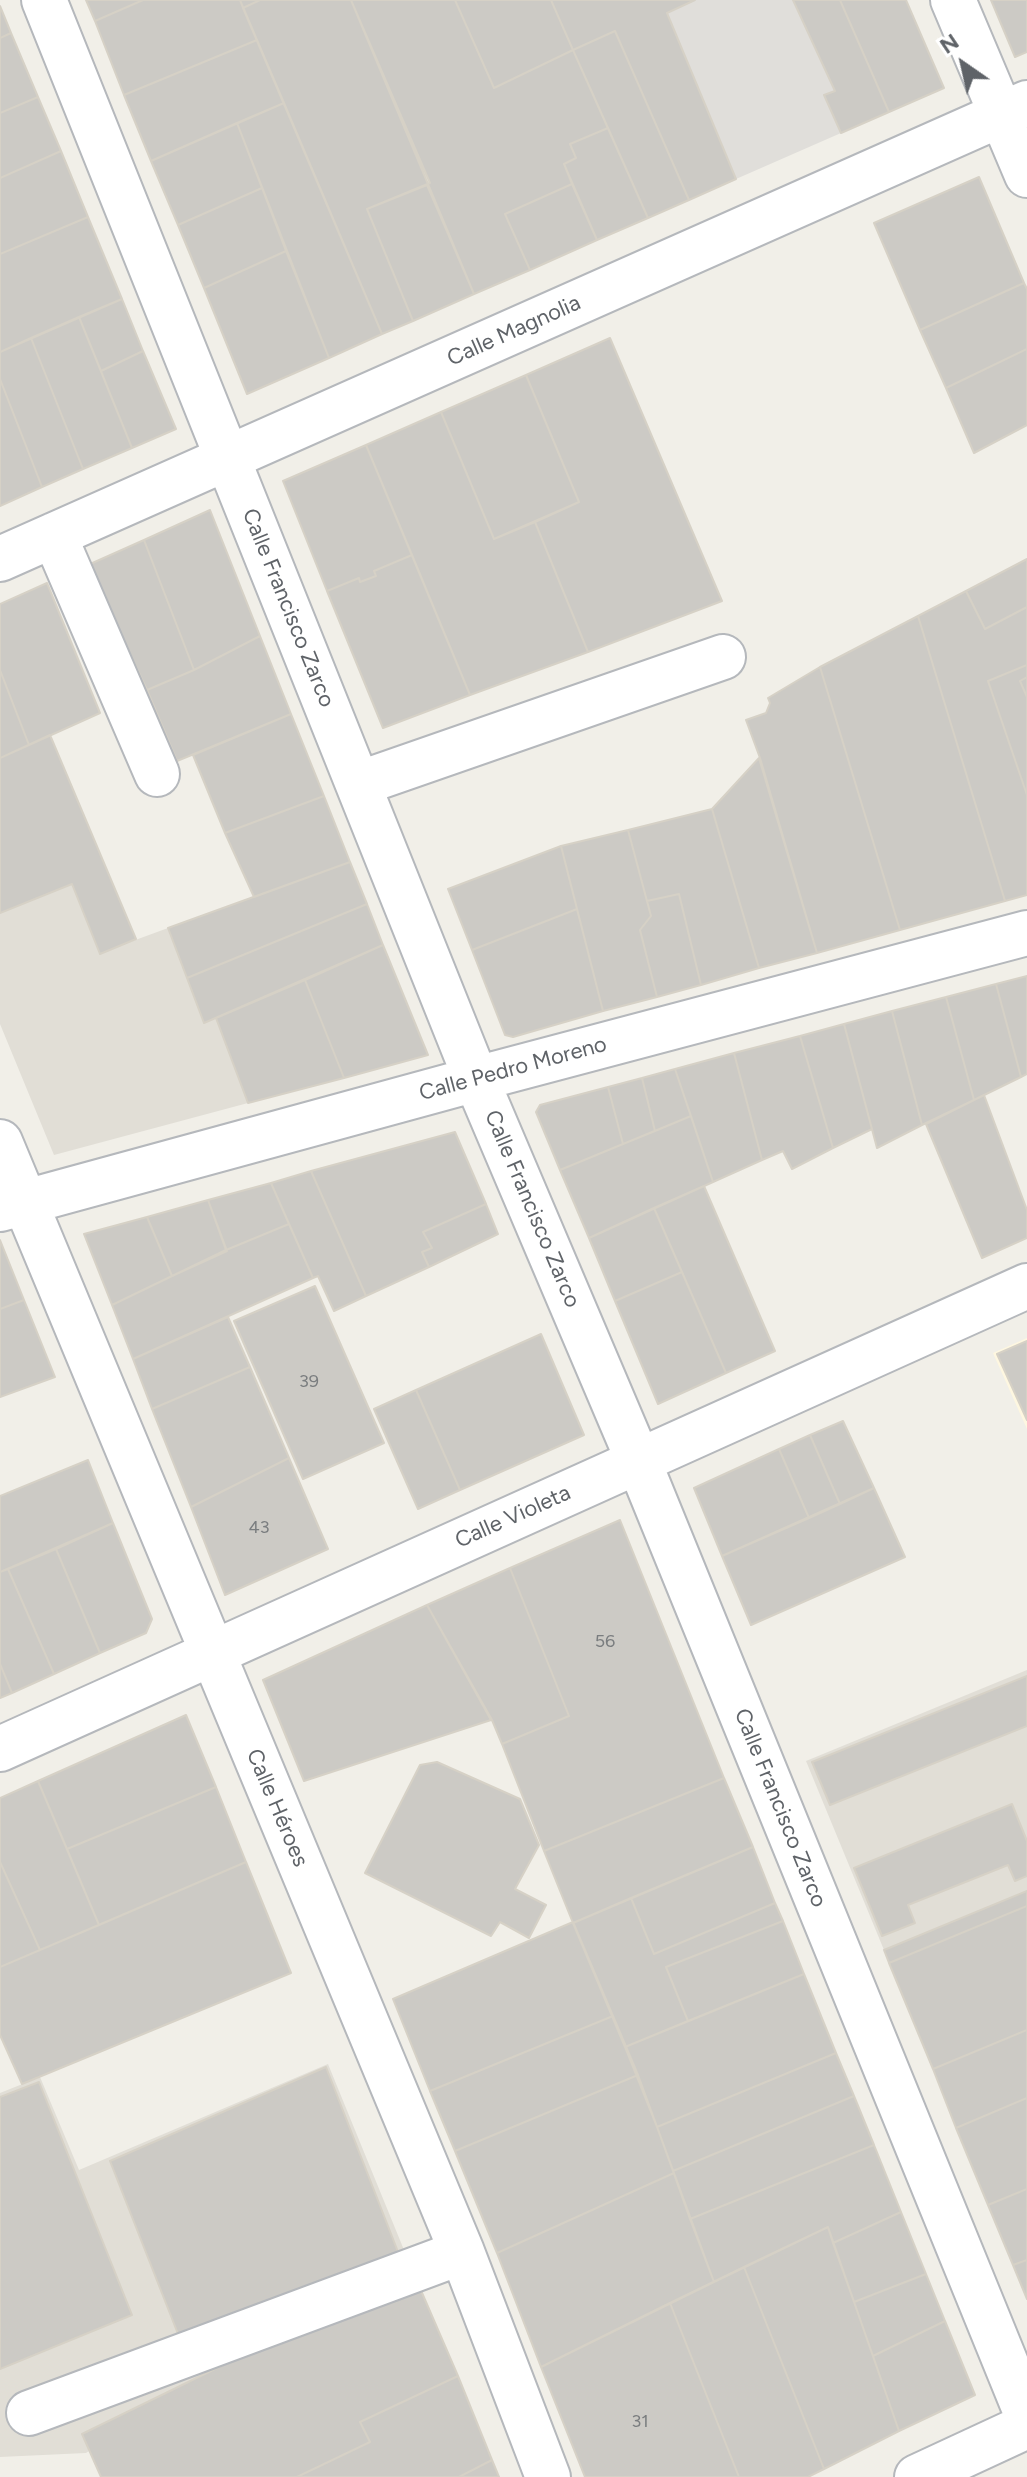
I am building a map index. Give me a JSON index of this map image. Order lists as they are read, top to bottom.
{
  "streets": {
    "street": [
      "Calle Magnolia",
      "Calle Francisco Zarco",
      "Calle Pedro Moreno",
      "Calle Violeta",
      "Calle Héroes"
    ]
  },
  "crossings": [
    ["Calle Magnolia", "Calle Francisco Zarco"],
    ["Calle Francisco Zarco", "Calle Pedro Moreno"],
    ["Calle Francisco Zarco", "Calle Violeta"],
    ["Calle Pedro Moreno", "Calle Héroes"],
    ["Calle Violeta", "Calle Héroes"]
  ],
  "house_numbers": [
    "39",
    "43",
    "56",
    "31"
  ],
  "north": "top left"
}
